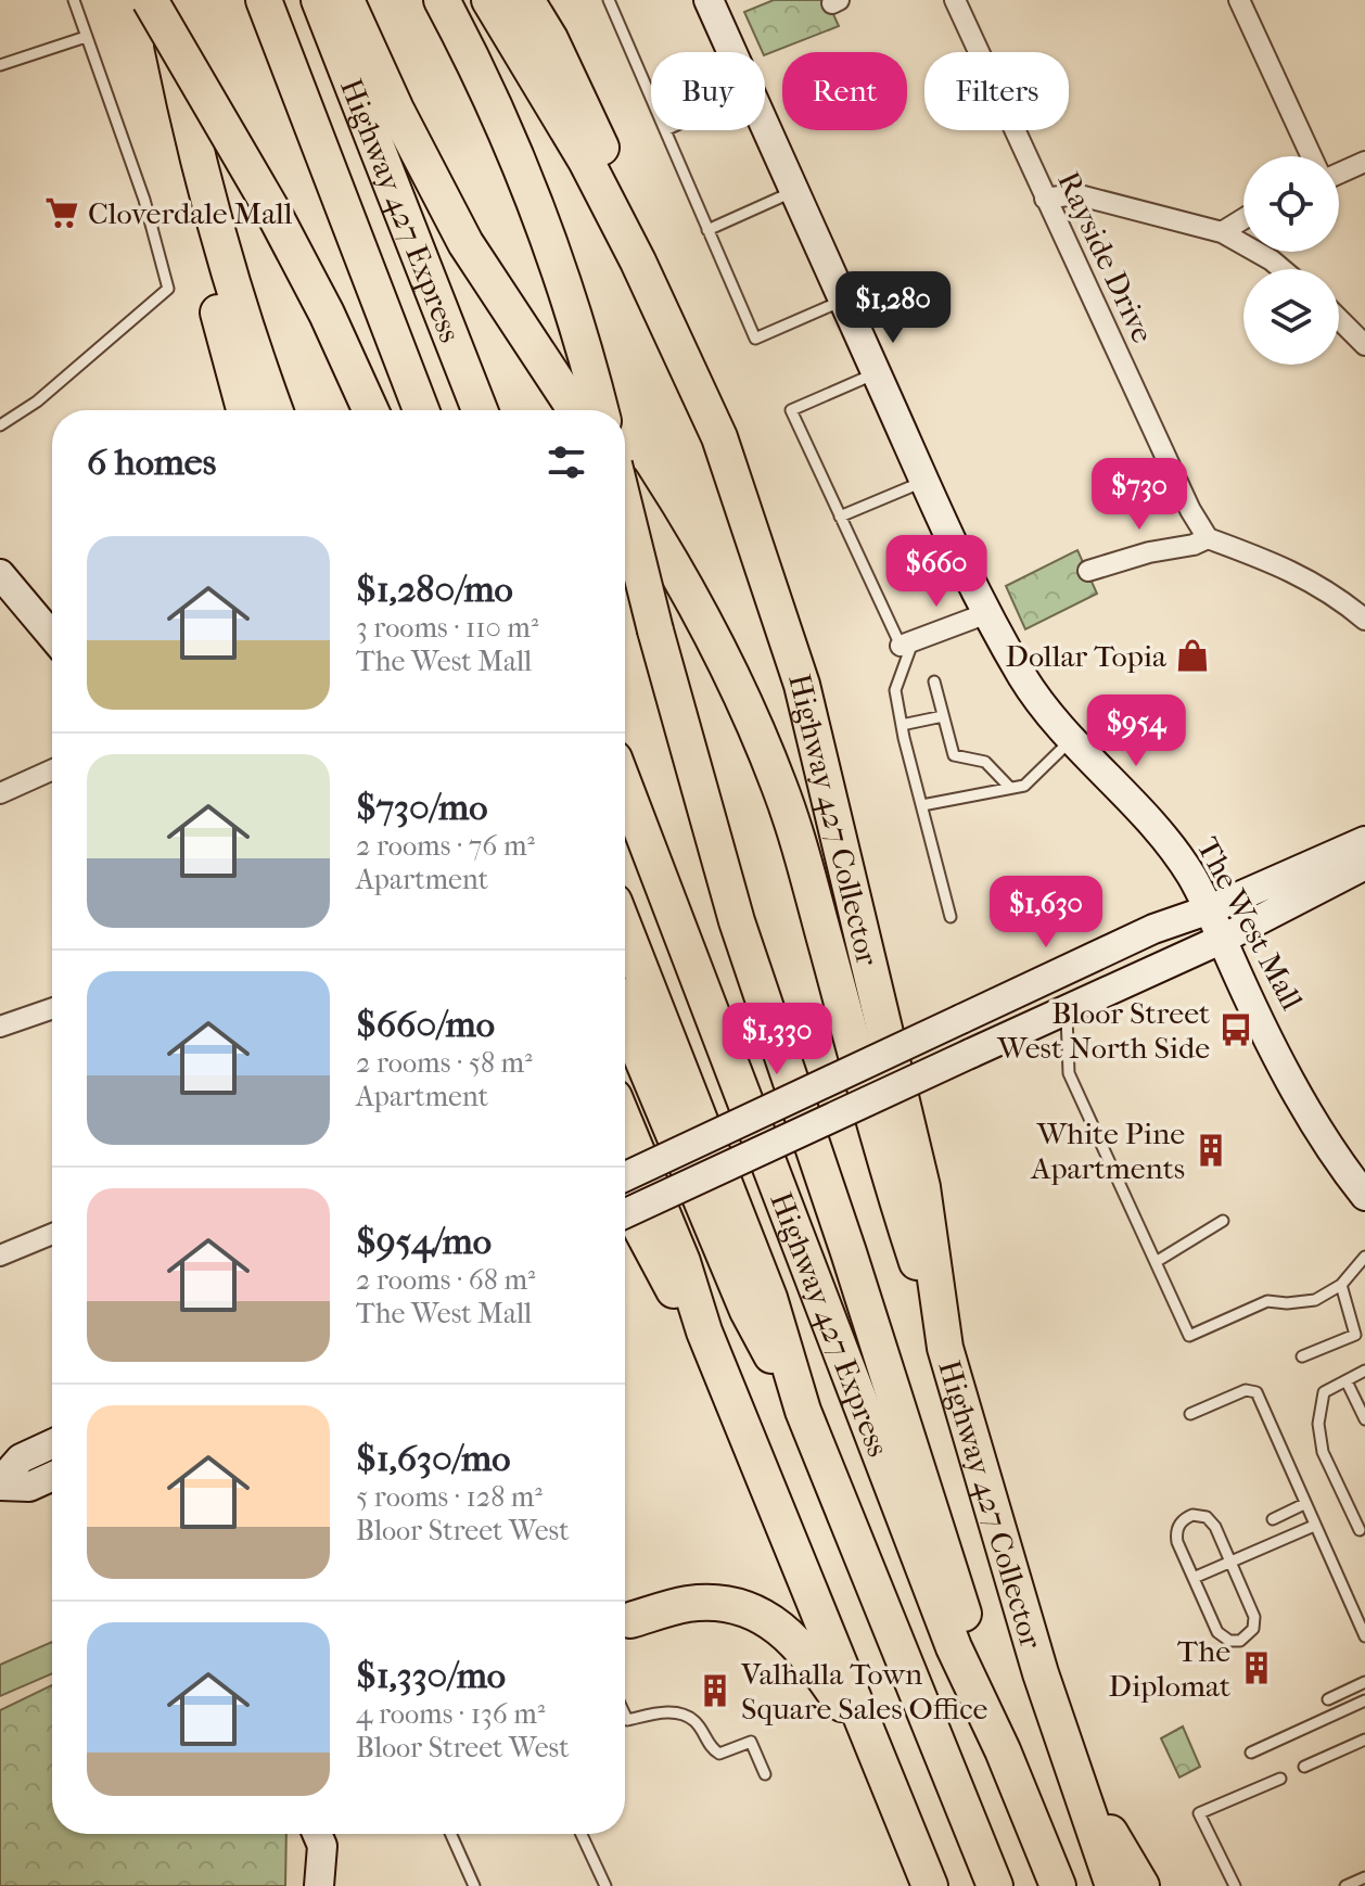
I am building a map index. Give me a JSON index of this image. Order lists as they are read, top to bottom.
{
  "streets": {
    "highway": ["Highway 427 Express", "Highway 427 Collector"],
    "main road": ["The West Mall"],
    "street": ["Rayside Drive"]
  },
  "places": {
    "supermarket": ["Cloverdale Mall"],
    "shop": ["Dollar Topia"],
    "bus stop": ["Bloor Street West North Side"],
    "building": ["White Pine Apartments", "The Diplomat", "Valhalla Town Square Sales Office"]
  },
  "page": {
    "chip": ["Buy", "Rent", "Filters"],
    "price": [
      "$1,280",
      "$730",
      "$660",
      "$954",
      "$1,630",
      "$1,330"
    ],
    "heading": "6 homes",
    "list": [
      {
        "name": "$1,280/mo",
        "note": "3 rooms · 110 m² · The West Mall"
      },
      {
        "name": "$730/mo",
        "note": "2 rooms · 76 m² · Apartment"
      },
      {
        "name": "$660/mo",
        "note": "2 rooms · 58 m² · Apartment"
      },
      {
        "name": "$954/mo",
        "note": "2 rooms · 68 m² · The West Mall"
      },
      {
        "name": "$1,630/mo",
        "note": "5 rooms · 128 m² · Bloor Street West"
      },
      {
        "name": "$1,330/mo",
        "note": "4 rooms · 136 m² · Bloor Street West"
      }
    ]
  }
}
